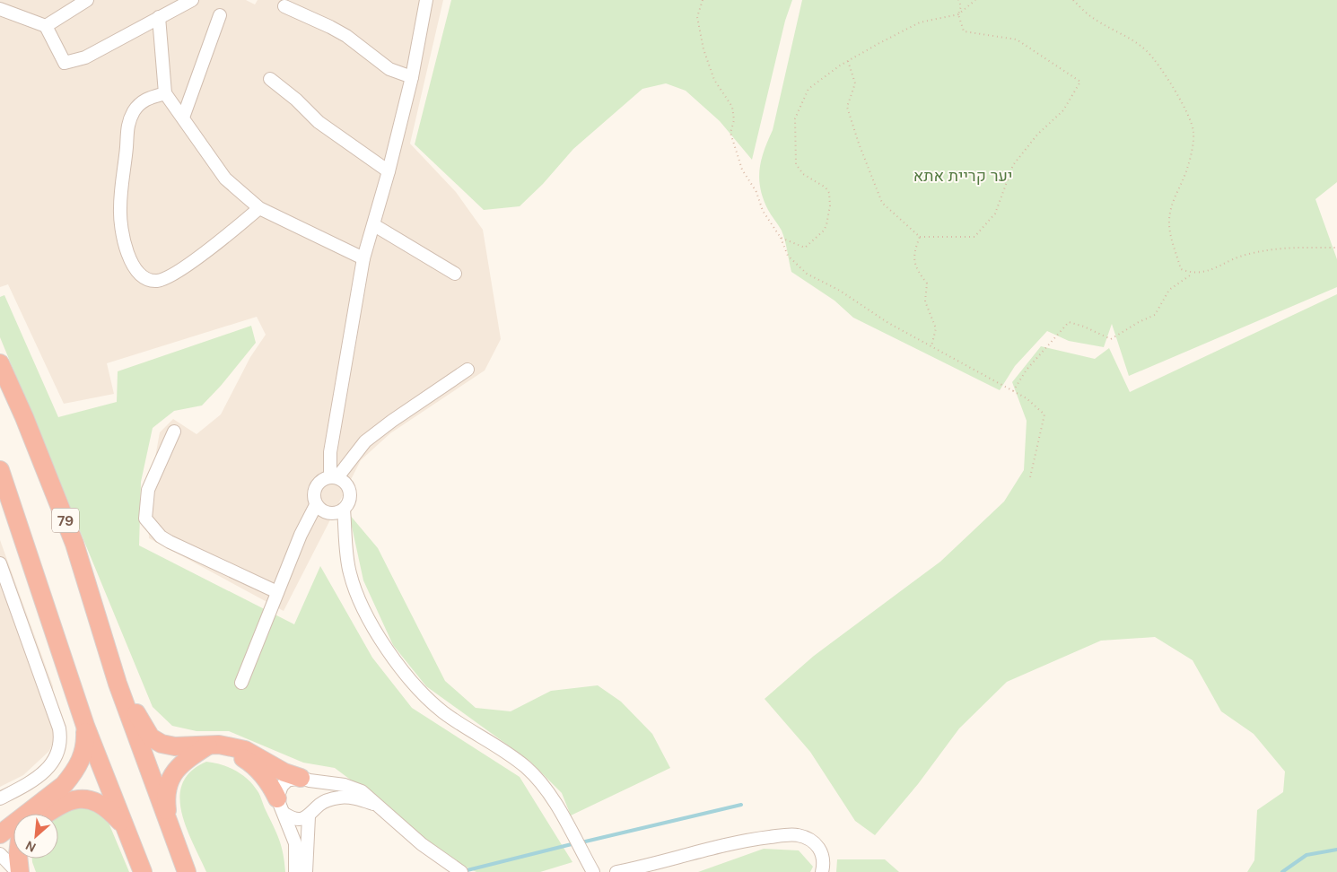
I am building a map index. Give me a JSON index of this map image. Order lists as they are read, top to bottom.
{
  "streets": {
    "highway": ["79"]
  },
  "parks": ["יער קריית אתא"],
  "north": "bottom left"
}
